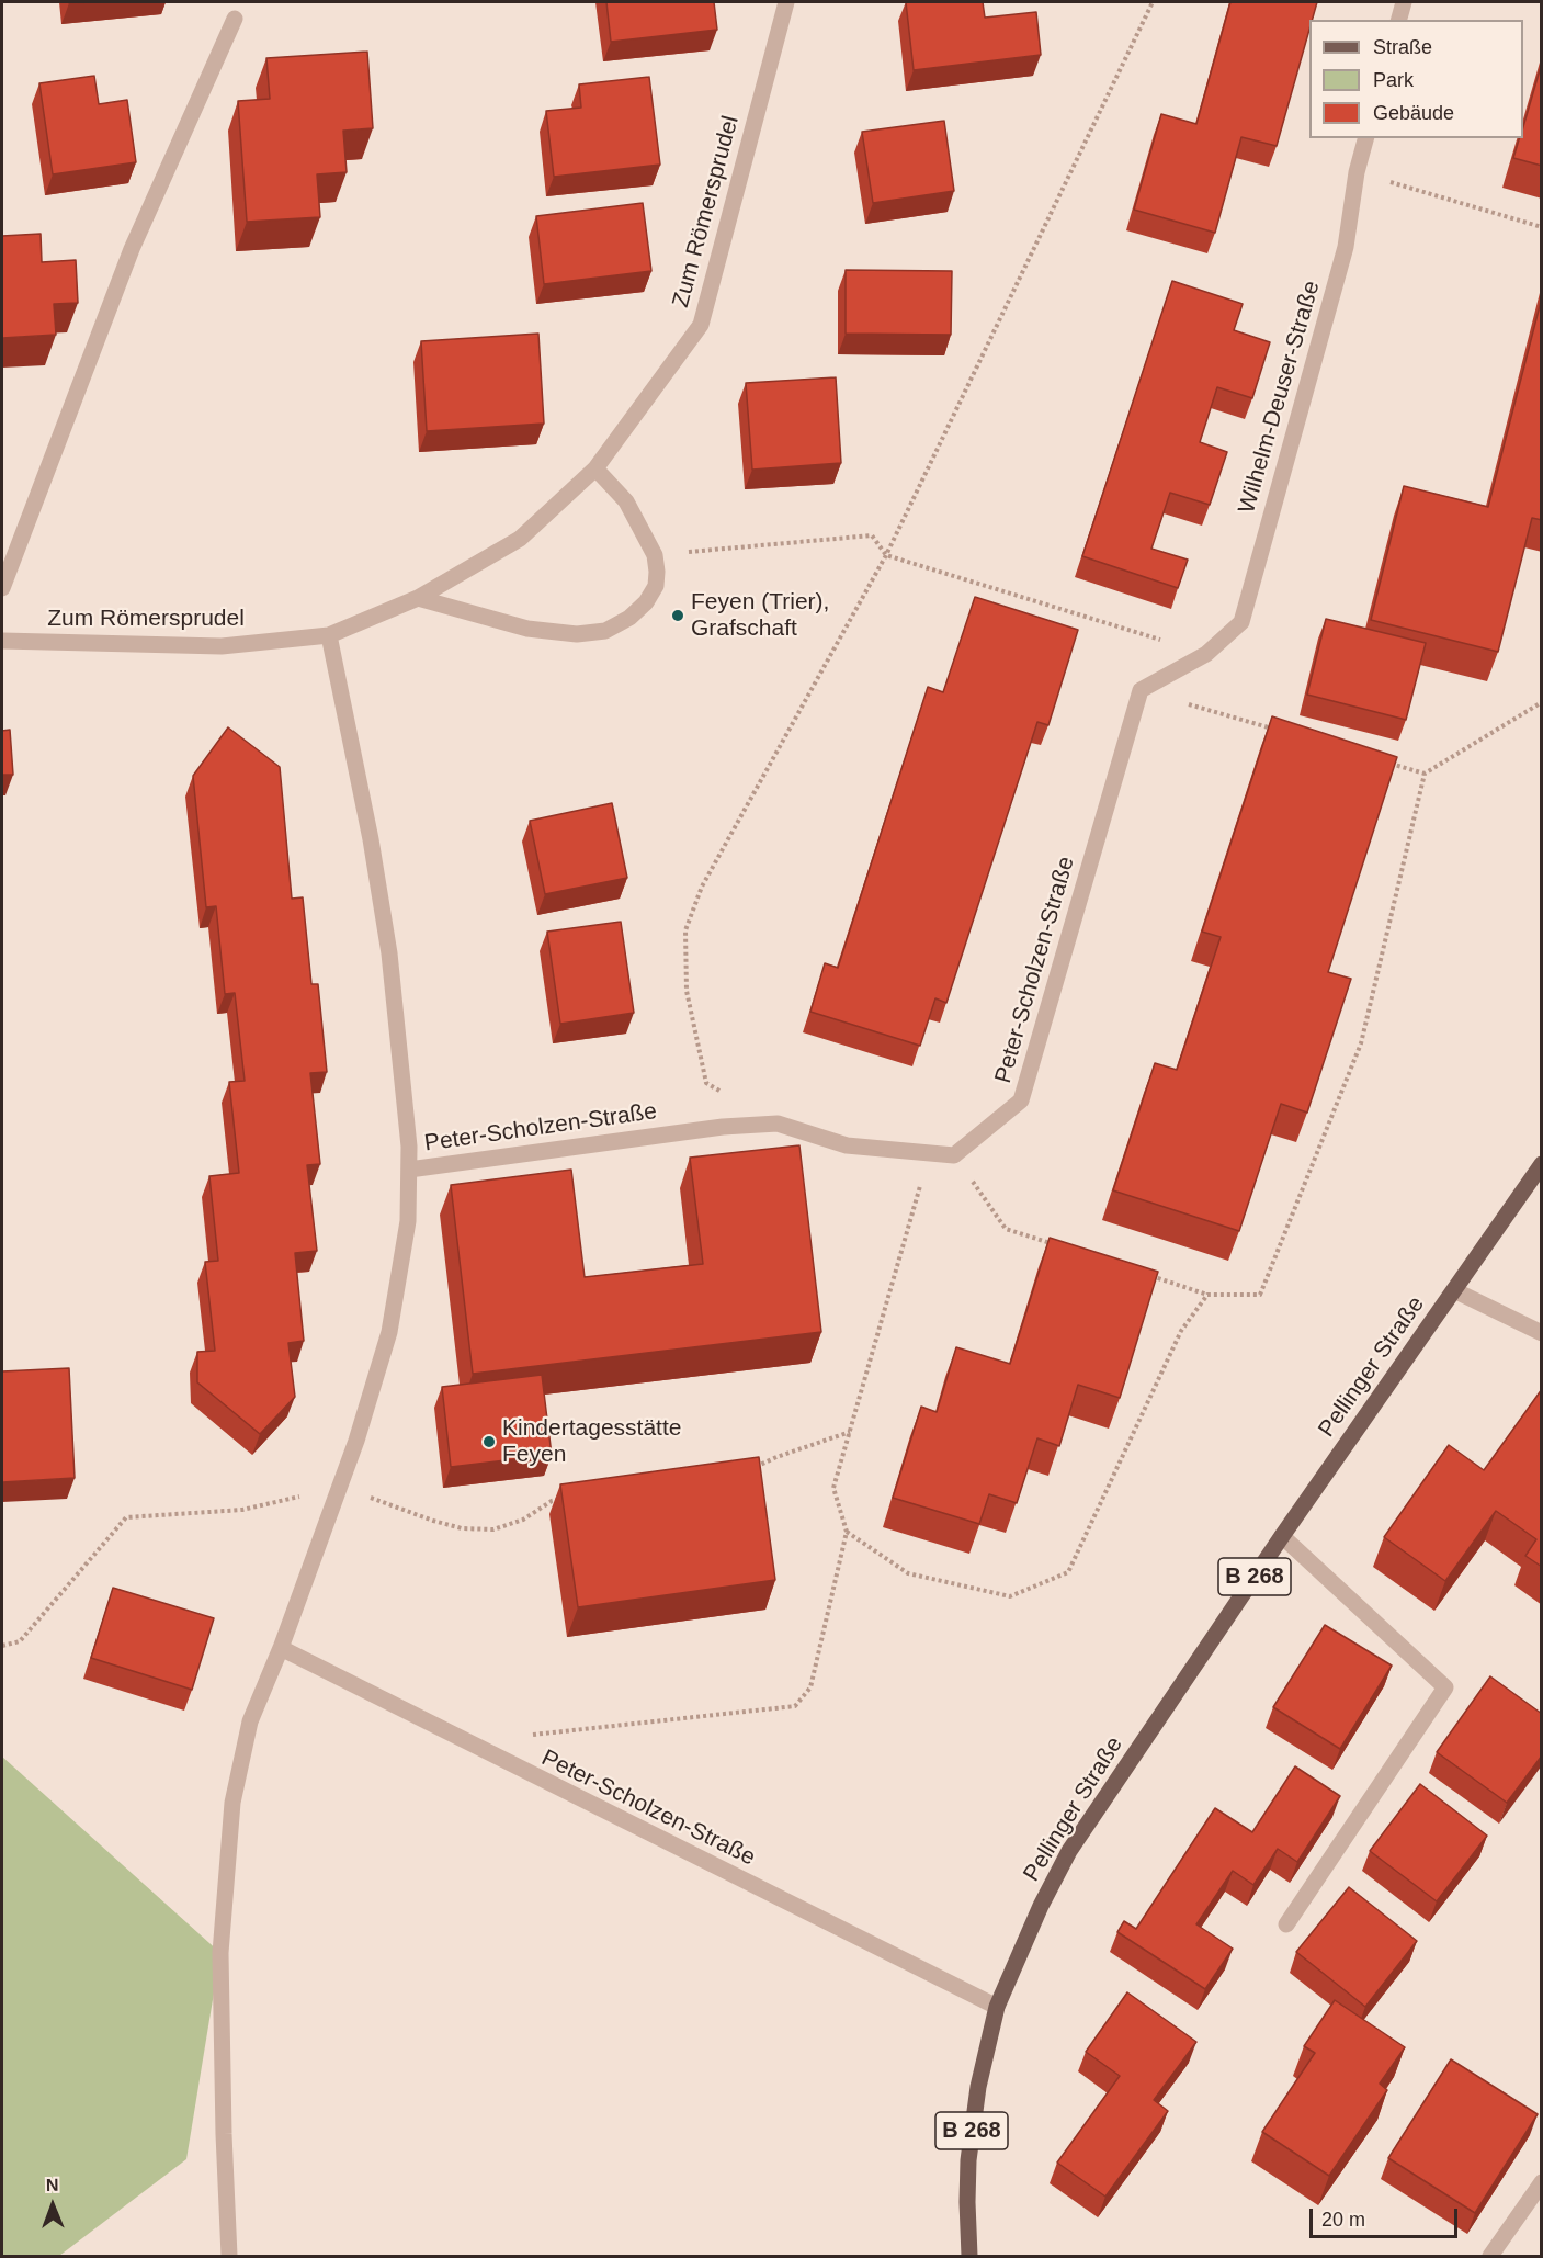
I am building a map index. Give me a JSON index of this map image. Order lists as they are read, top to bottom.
{
  "streets": {
    "main road": ["Pellinger Straße", "B 268"],
    "street": ["Zum Römersprudel", "Wilhelm-Deuser-Straße", "Peter-Scholzen-Straße"]
  },
  "crossings": [
    ["Zum Römersprudel", "Peter-Scholzen-Straße"],
    ["Peter-Scholzen-Straße", "Pellinger Straße"]
  ],
  "places": ["Feyen (Trier), Grafschaft", "Kindertagesstätte Feyen"],
  "legend": ["Straße", "Park", "Gebäude"],
  "scale_bar": "20 m",
  "north": "top"
}
